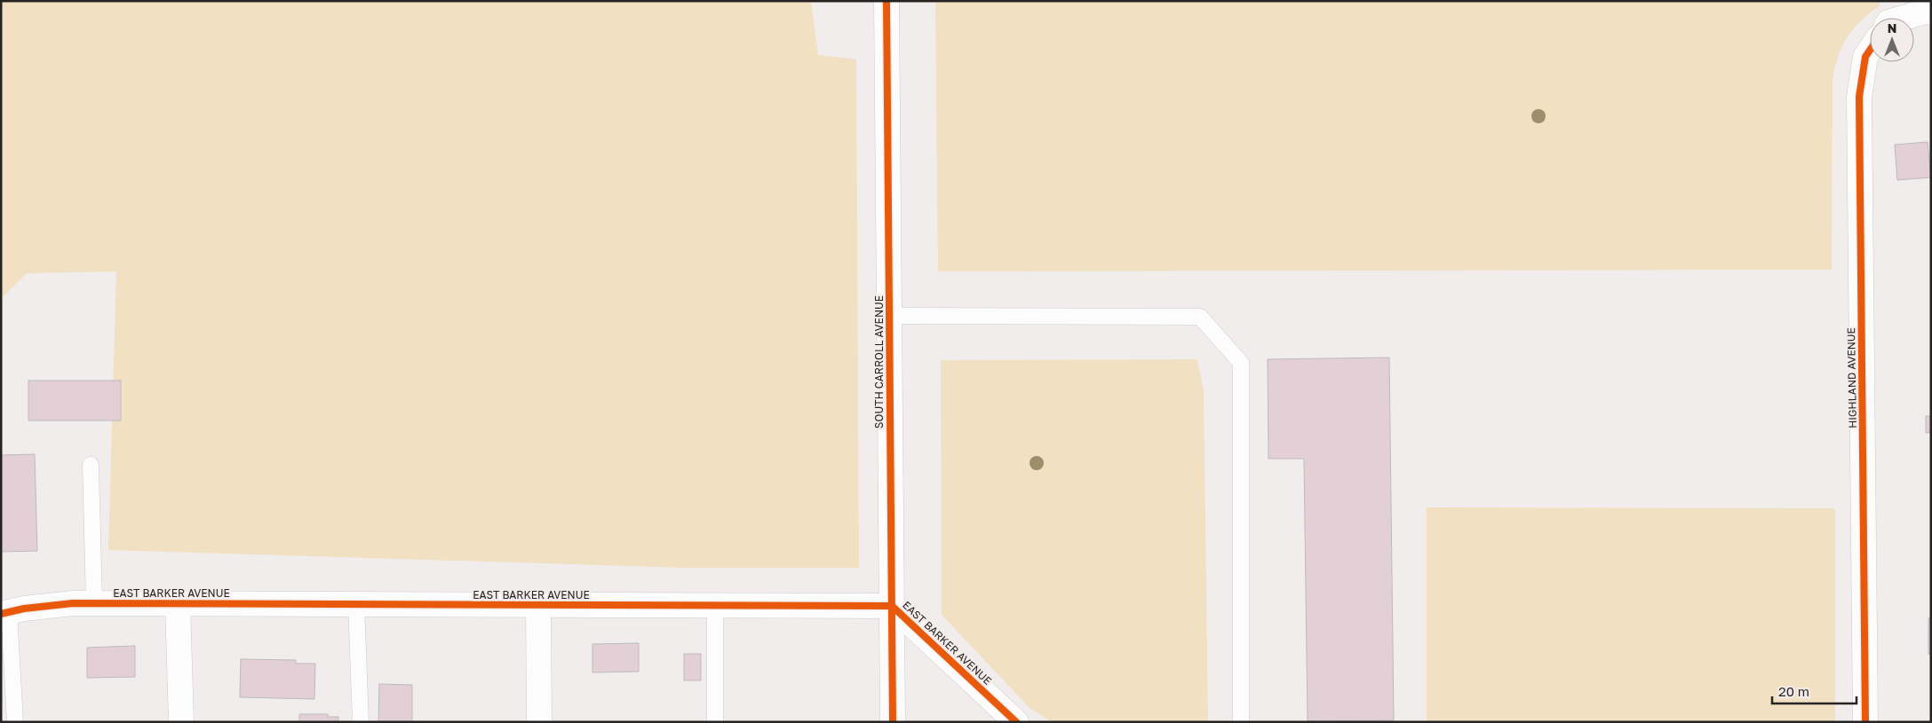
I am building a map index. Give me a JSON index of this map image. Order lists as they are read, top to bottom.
{
  "streets": {
    "street": ["SOUTH CARROLL AVENUE", "HIGHLAND AVENUE", "EAST BARKER AVENUE"]
  },
  "crossings": [
    ["SOUTH CARROLL AVENUE", "EAST BARKER AVENUE"]
  ],
  "scale_bar": "20 m",
  "north": "top"
}
